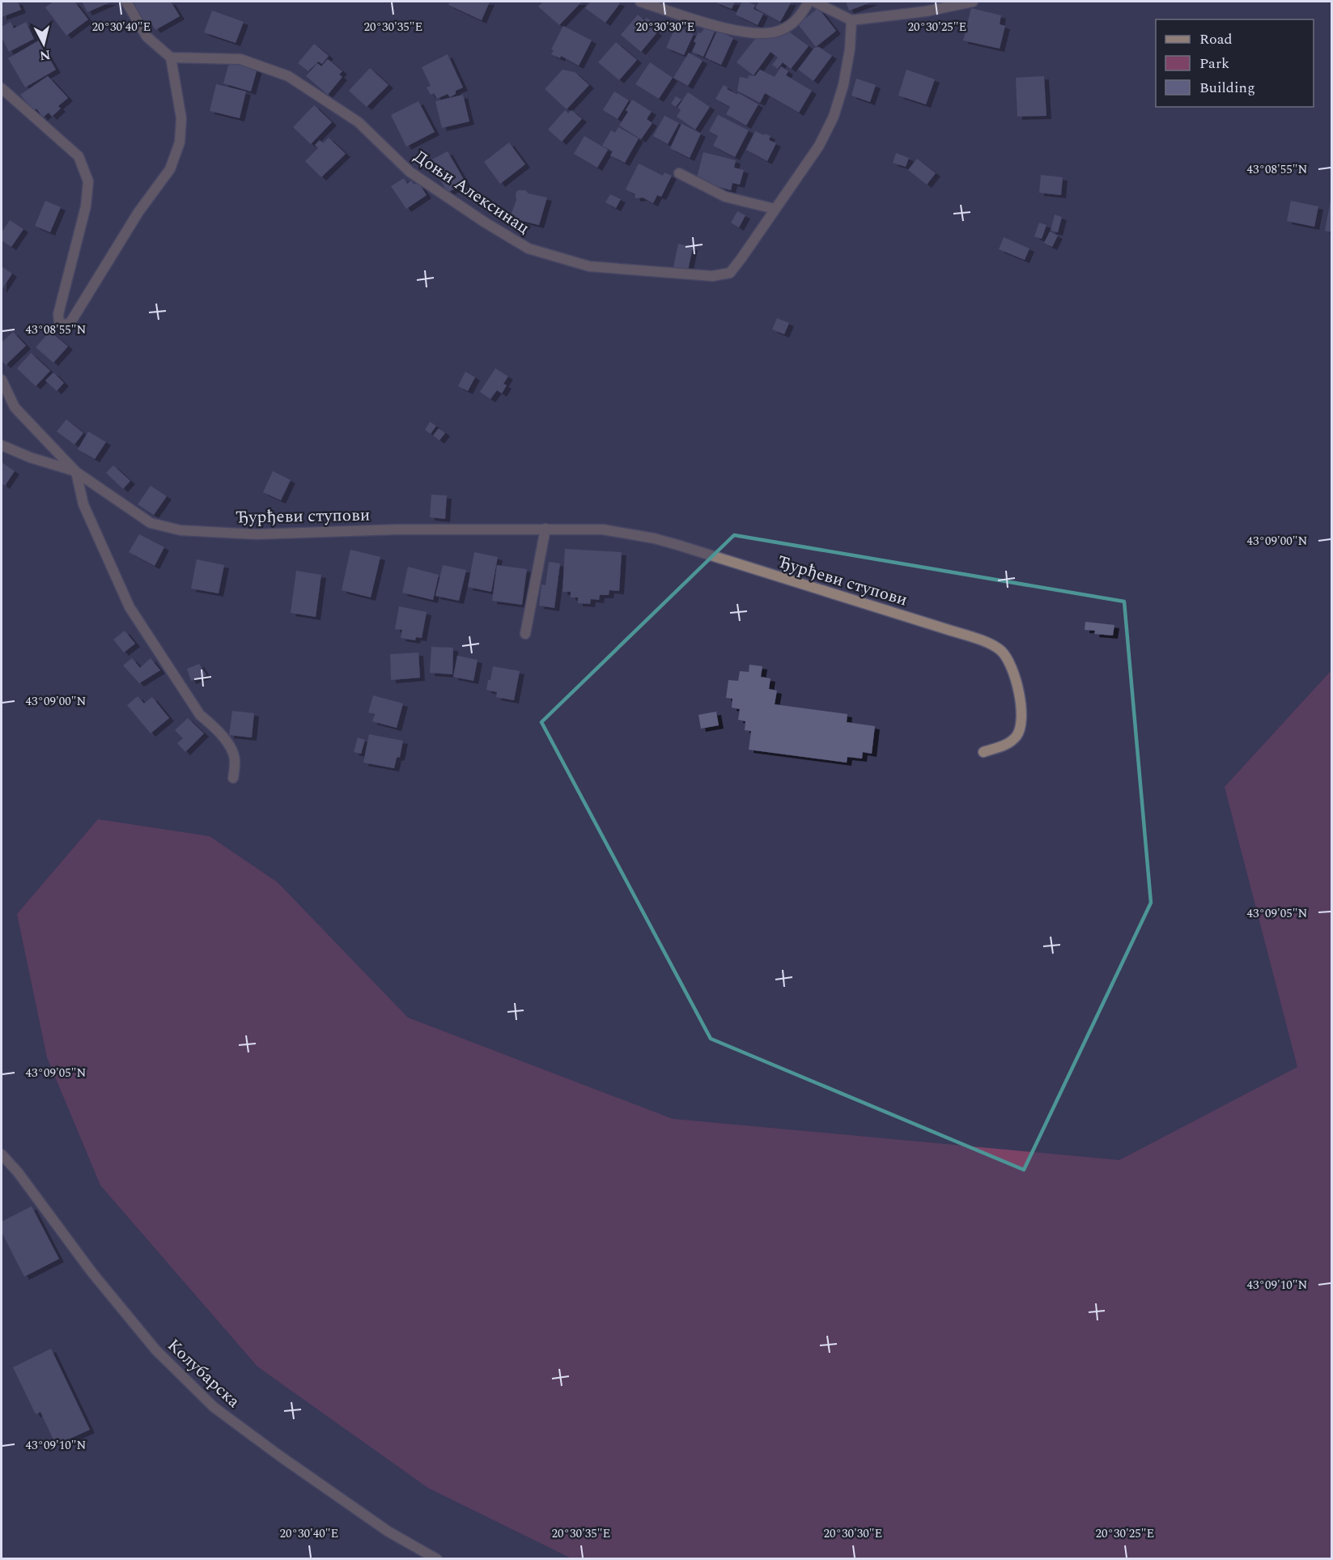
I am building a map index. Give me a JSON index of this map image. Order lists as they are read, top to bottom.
{
  "streets": {
    "street": ["Доњи Алексинац", "Ђурђеви ступови", "Колубарска"]
  },
  "legend": ["Road", "Park", "Building"],
  "north": "bottom",
  "coordinates": [
    "20°30'40\"E",
    "20°30'35\"E",
    "20°30'30\"E",
    "20°30'25\"E",
    "43°08'55\"N",
    "43°09'00\"N",
    "43°09'05\"N",
    "43°09'10\"N"
  ]
}
